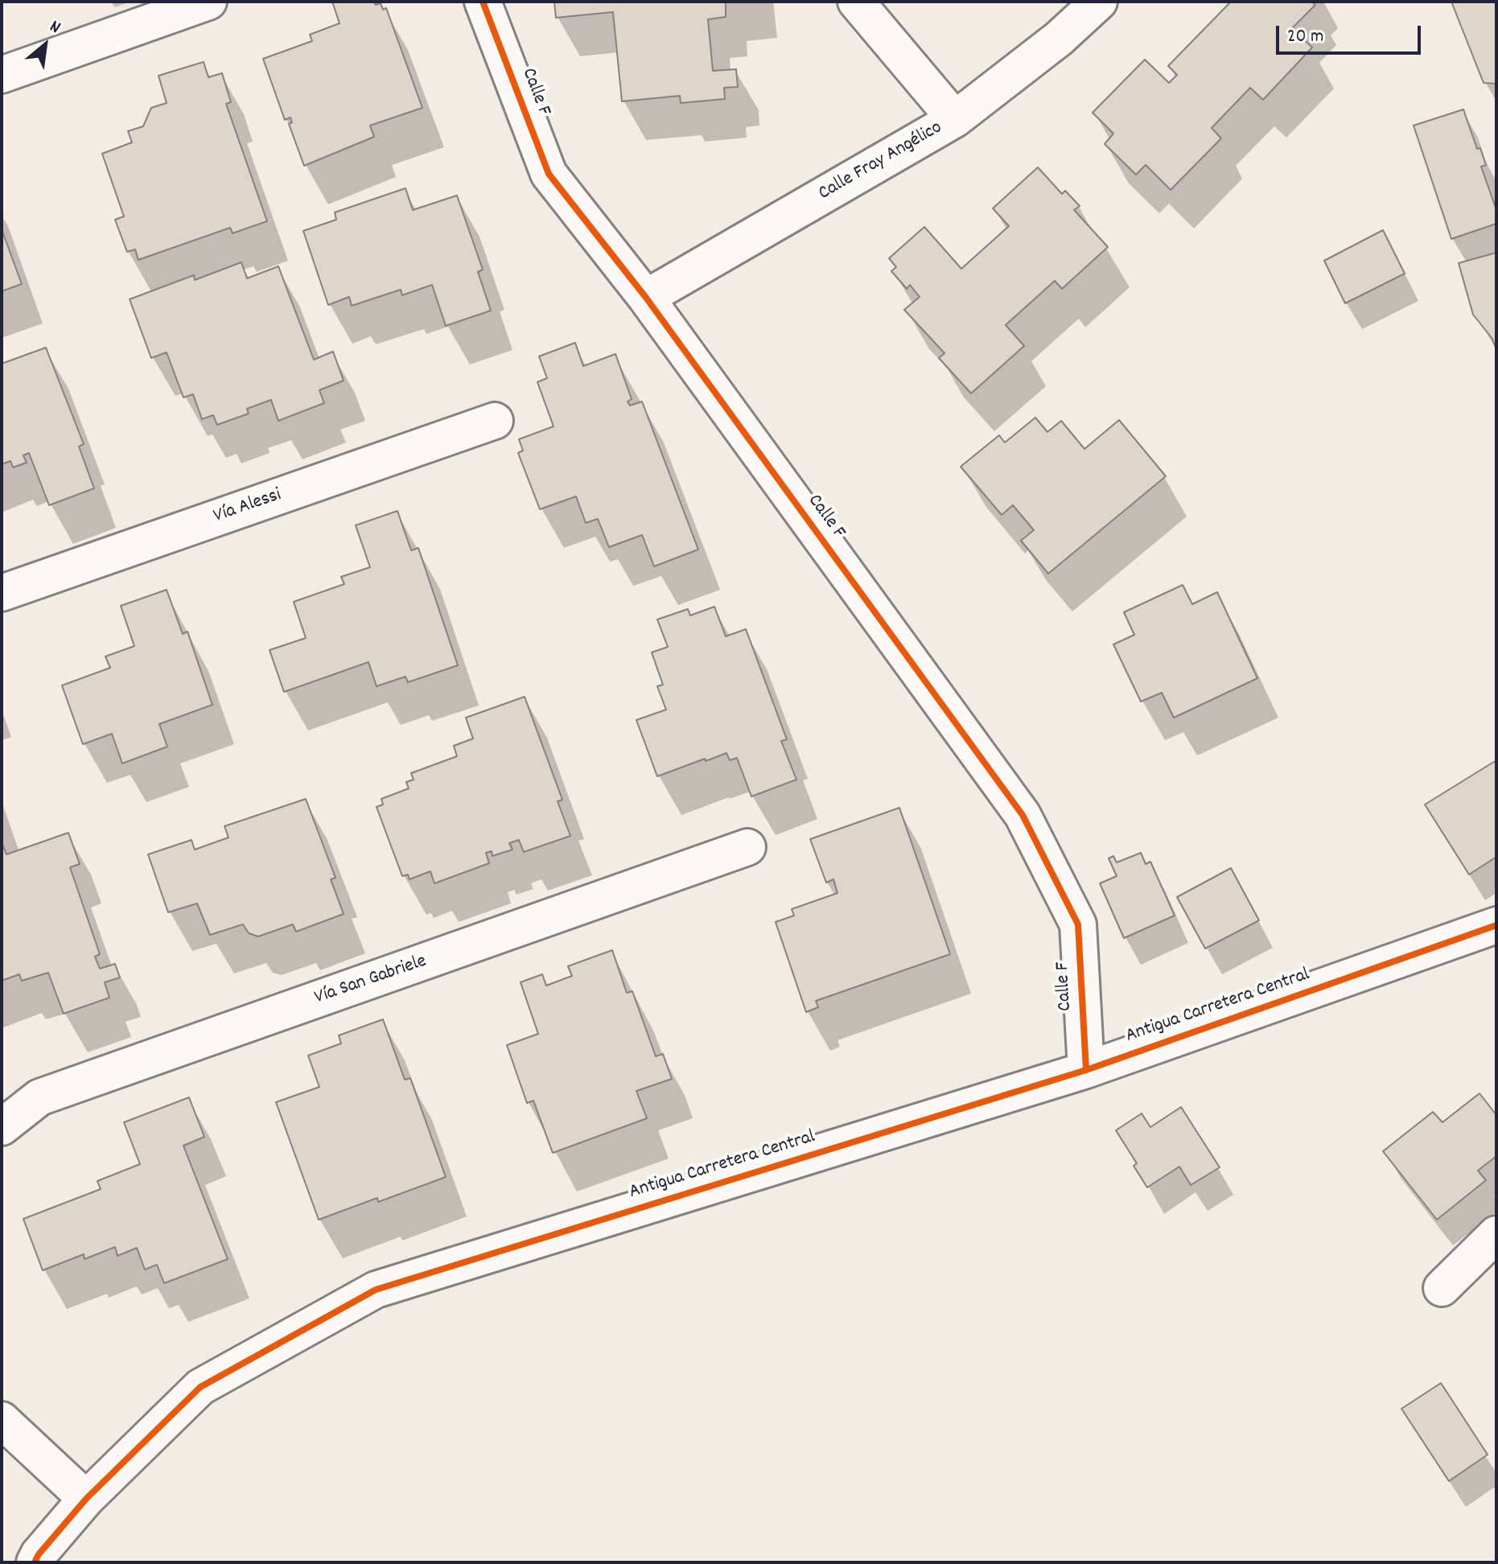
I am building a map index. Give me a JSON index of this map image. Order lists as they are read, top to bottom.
{
  "streets": {
    "street": [
      "Calle F",
      "Calle Fray Angélico",
      "Vía Alessi",
      "Vía San Gabriele",
      "Antigua Carretera Central"
    ]
  },
  "crossings": [
    ["Calle F", "Calle Fray Angélico"],
    ["Calle F", "Antigua Carretera Central"]
  ],
  "scale_bar": "20 m",
  "north": "top right"
}
